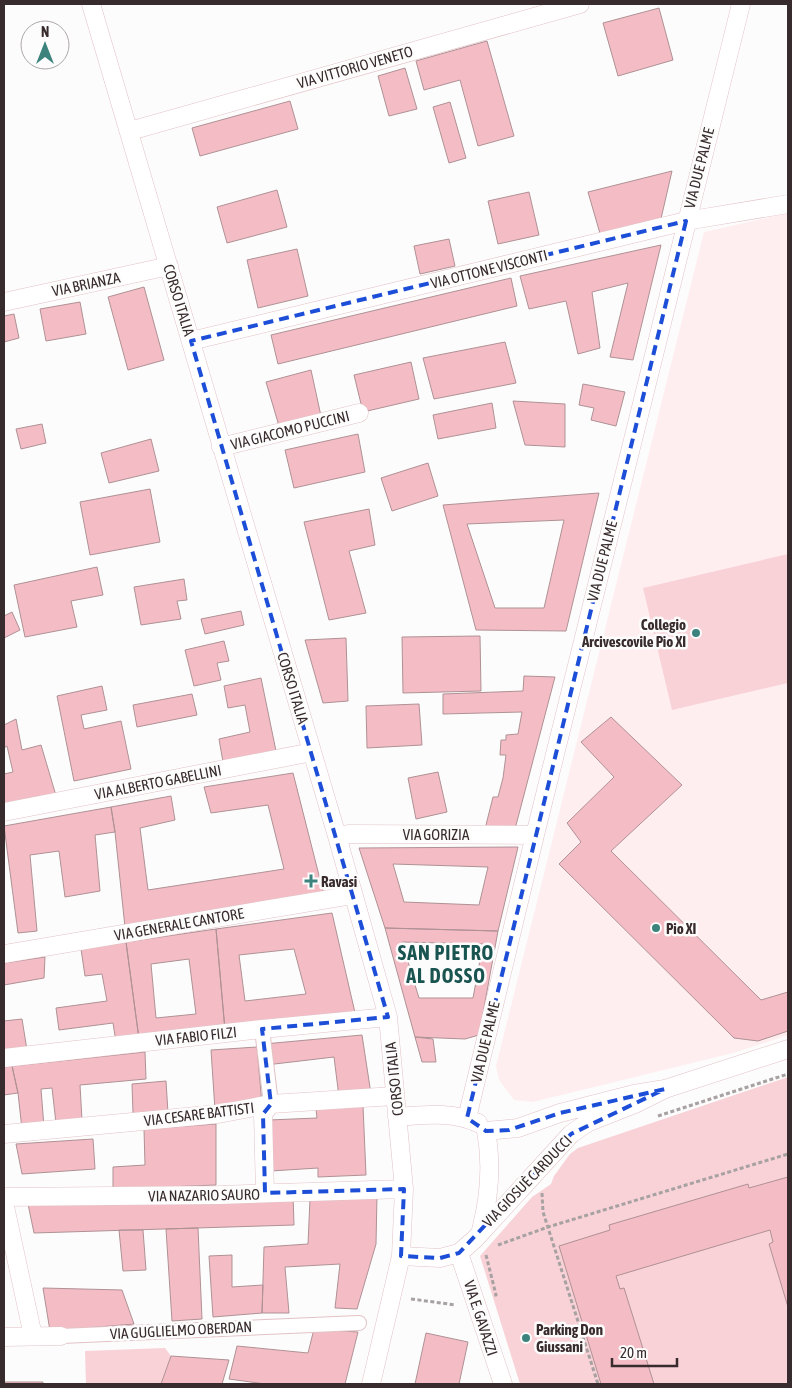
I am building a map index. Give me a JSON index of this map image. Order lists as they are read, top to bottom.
{
  "streets": {
    "street": [
      "VIA VITTORIO VENETO",
      "VIA DUE PALME",
      "VIA OTTONE VISCONTI",
      "VIA BRIANZA",
      "CORSO ITALIA",
      "VIA GIACOMO PUCCINI",
      "VIA ALBERTO GABELLINI",
      "VIA GORIZIA",
      "VIA GENERALE CANTORE",
      "VIA FABIO FILZI",
      "VIA CESARE BATTISTI",
      "VIA GIOSUÈ CARDUCCI",
      "VIA NAZARIO SAURO",
      "VIA E. GAVAZZI",
      "VIA GUGLIELMO OBERDAN"
    ]
  },
  "crossings": [
    ["VIA VITTORIO VENETO", "CORSO ITALIA"],
    ["VIA DUE PALME", "VIA OTTONE VISCONTI"],
    ["VIA DUE PALME", "VIA GORIZIA"],
    ["VIA OTTONE VISCONTI", "CORSO ITALIA"],
    ["VIA BRIANZA", "CORSO ITALIA"],
    ["CORSO ITALIA", "VIA GIACOMO PUCCINI"],
    ["CORSO ITALIA", "VIA ALBERTO GABELLINI"],
    ["CORSO ITALIA", "VIA GORIZIA"],
    ["CORSO ITALIA", "VIA GENERALE CANTORE"],
    ["CORSO ITALIA", "VIA FABIO FILZI"],
    ["CORSO ITALIA", "VIA CESARE BATTISTI"],
    ["CORSO ITALIA", "VIA NAZARIO SAURO"]
  ],
  "districts": ["SAN PIETRO AL DOSSO"],
  "places": {
    "other": ["Collegio Arcivescovile Pio XI", "Pio XI", "Parking Don Giussani"],
    "health": ["Ravasi"]
  },
  "scale_bar": "20 m",
  "north": "top"
}
